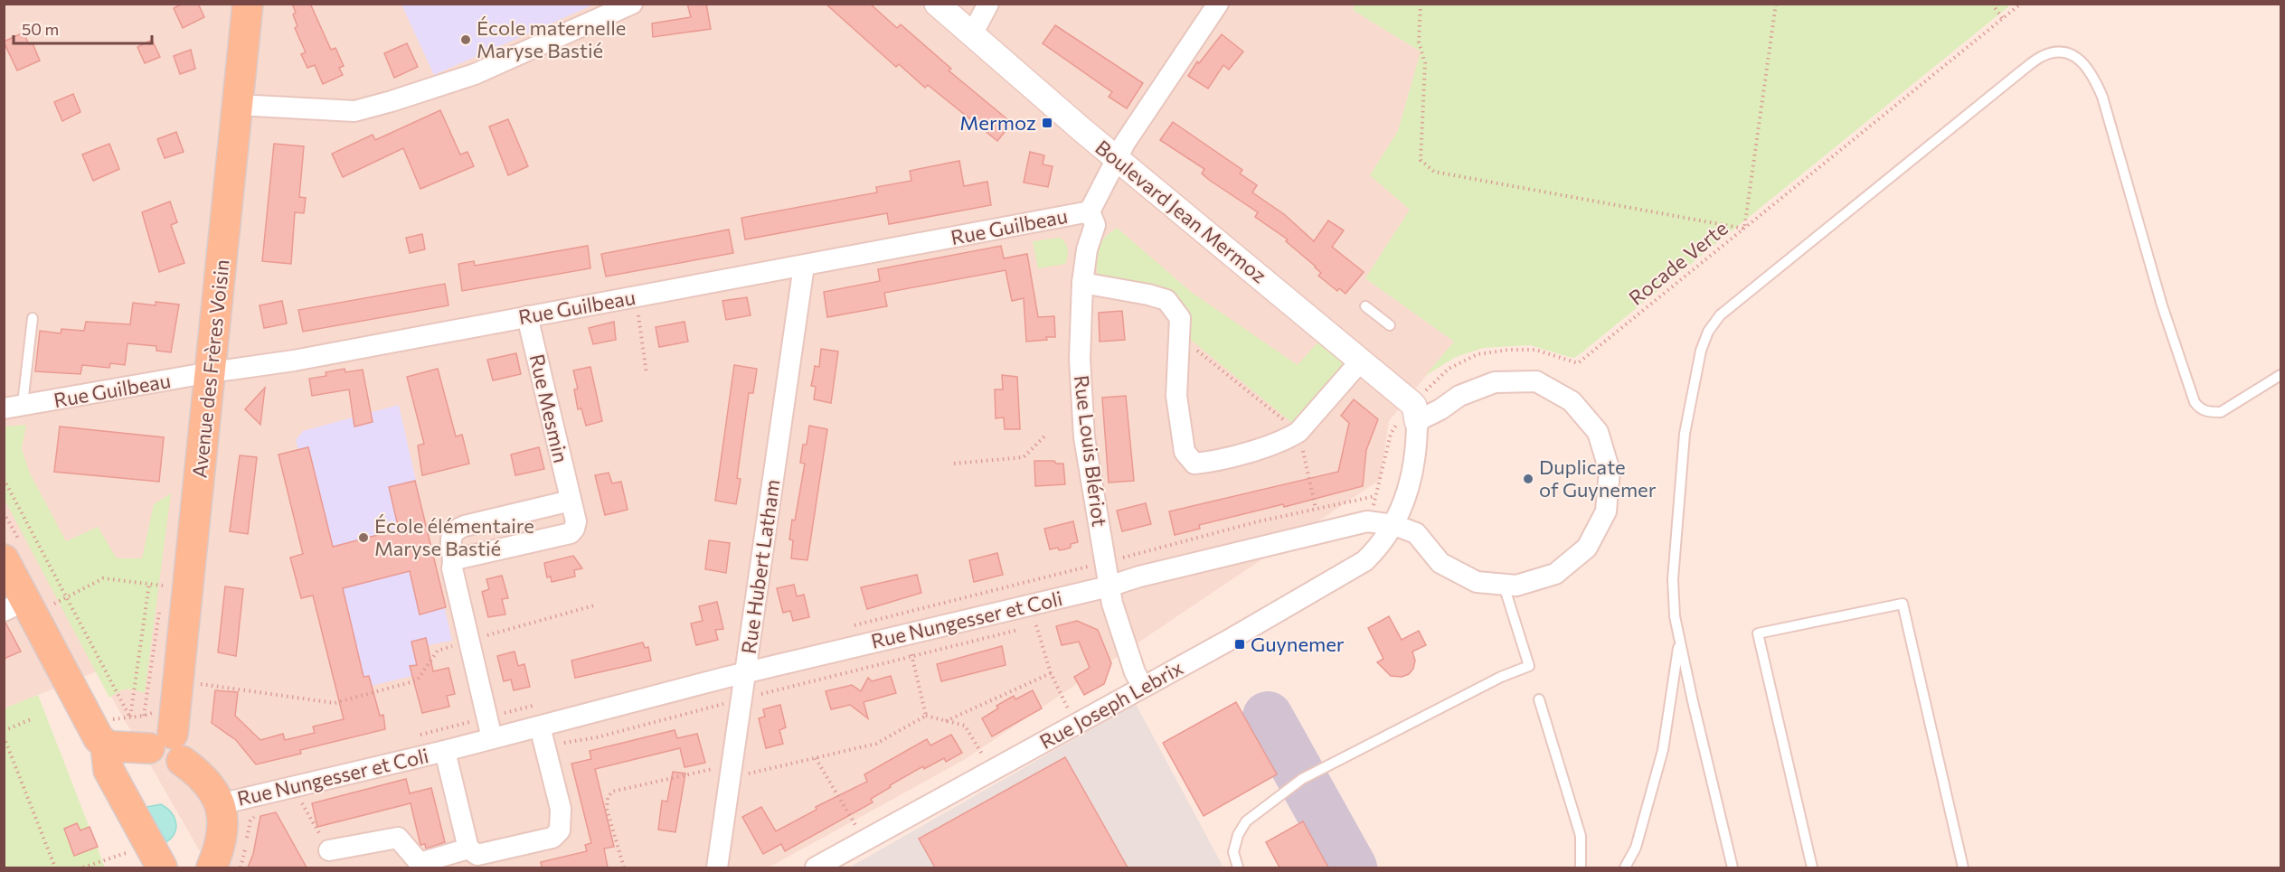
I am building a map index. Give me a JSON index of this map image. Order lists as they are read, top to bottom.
{
  "streets": {
    "main road": ["Avenue des Frères Voisin"],
    "street": [
      "Boulevard Jean Mermoz",
      "Rue Guilbeau",
      "Rue Mesmin",
      "Rue Louis Blériot",
      "Rue Hubert Latham",
      "Rue Nungesser et Coli",
      "Rue Joseph Lebrix"
    ],
    "path": ["Rocade Verte"]
  },
  "crossings": [
    ["Boulevard Jean Mermoz", "Rue Guilbeau"],
    ["Boulevard Jean Mermoz", "Rocade Verte"],
    ["Boulevard Jean Mermoz", "Rue Nungesser et Coli"],
    ["Boulevard Jean Mermoz", "Rue Joseph Lebrix"],
    ["Rue Guilbeau", "Avenue des Frères Voisin"],
    ["Rue Guilbeau", "Rue Mesmin"],
    ["Rue Guilbeau", "Rue Louis Blériot"],
    ["Rue Guilbeau", "Rue Hubert Latham"],
    ["Rocade Verte", "Rue Nungesser et Coli"],
    ["Rocade Verte", "Rue Joseph Lebrix"],
    ["Rue Louis Blériot", "Rue Nungesser et Coli"],
    ["Rue Louis Blériot", "Rue Joseph Lebrix"],
    ["Rue Hubert Latham", "Rue Nungesser et Coli"],
    ["Rue Nungesser et Coli", "Rue Joseph Lebrix"]
  ],
  "places": {
    "other": ["École maternelle Maryse Bastié", "Duplicate of Guynemer", "École élémentaire Maryse Bastié"],
    "transit": ["Mermoz", "Guynemer"]
  },
  "scale_bar": "50 m"
}
